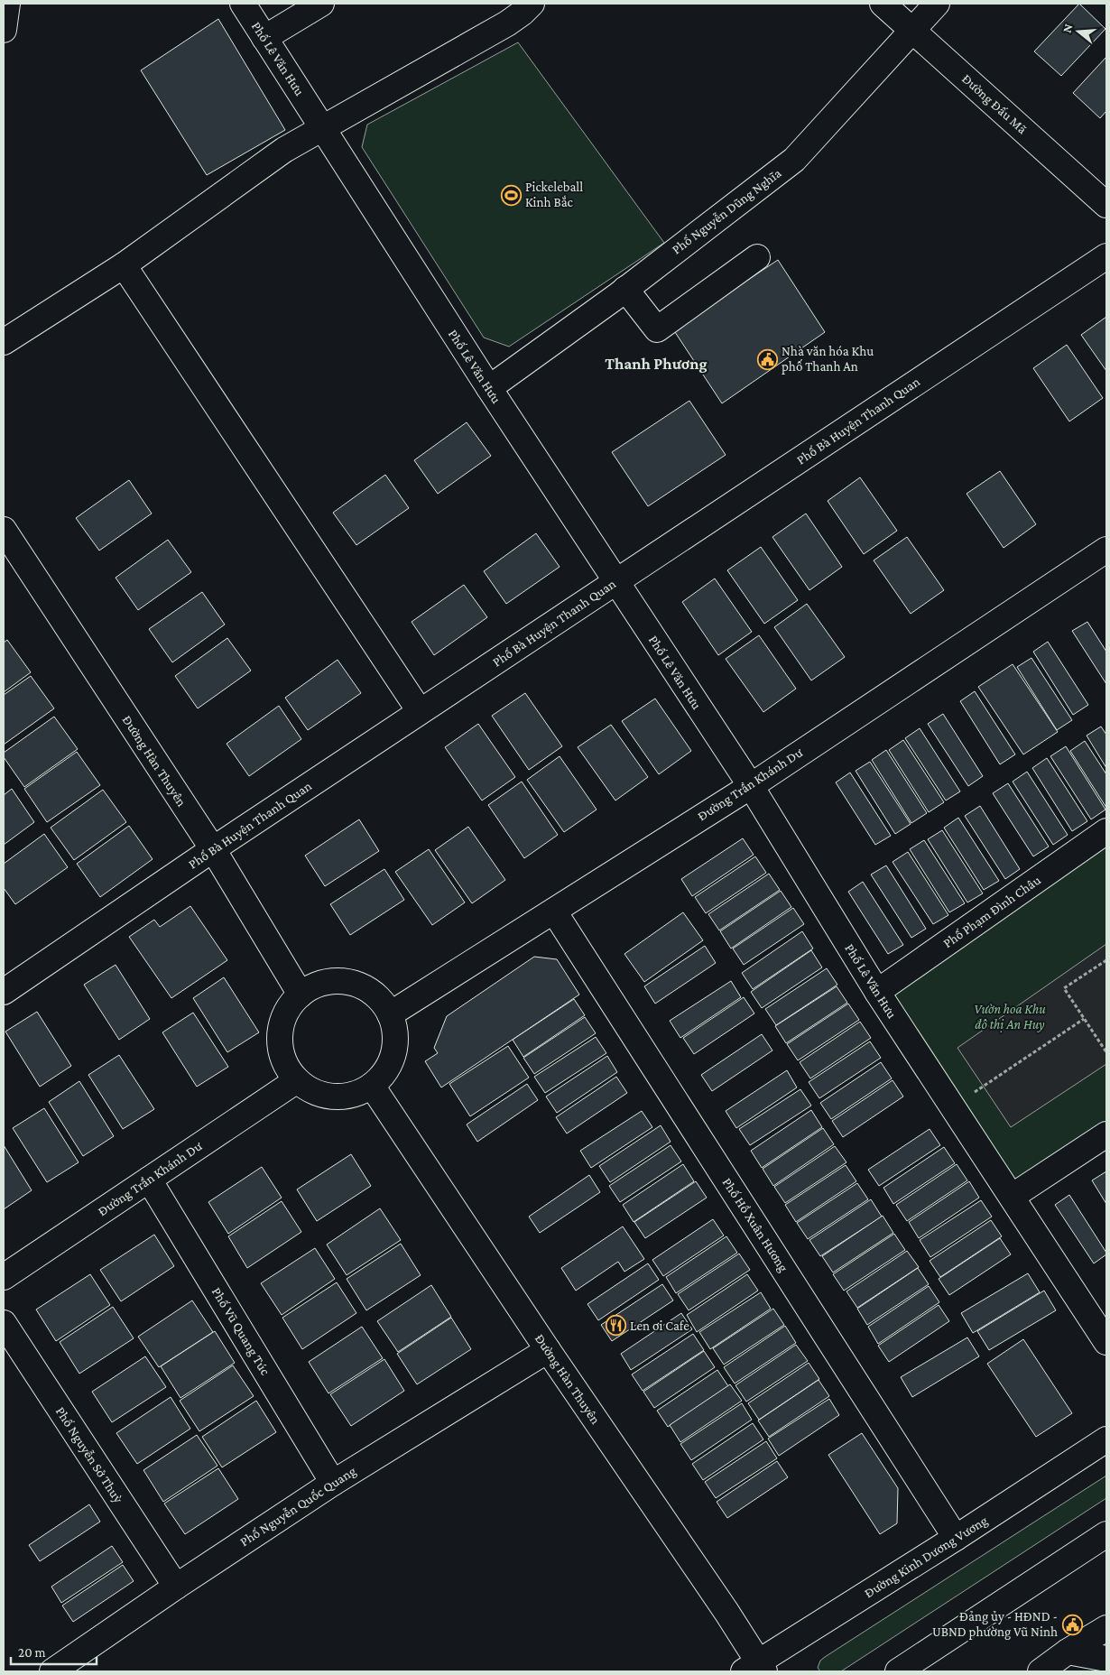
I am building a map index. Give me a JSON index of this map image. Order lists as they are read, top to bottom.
{
  "streets": {
    "street": [
      "Phố Lê Văn Hưu",
      "Đường Đấu Mã",
      "Phố Nguyễn Dũng Nghĩa",
      "Phố Bà Huyện Thanh Quan",
      "Đường Hàn Thuyên",
      "Đường Trần Khánh Dư",
      "Phố Phạm Đình Châu",
      "Phố Hồ Xuân Hương",
      "Phố Vũ Quang Túc",
      "Phố Nguyễn Sở Thuỳ",
      "Phố Nguyễn Quốc Quang",
      "Đường Kinh Dương Vương"
    ]
  },
  "crossings": [
    ["Phố Lê Văn Hưu", "Phố Nguyễn Dũng Nghĩa"],
    ["Phố Lê Văn Hưu", "Phố Bà Huyện Thanh Quan"],
    ["Phố Lê Văn Hưu", "Đường Trần Khánh Dư"],
    ["Phố Lê Văn Hưu", "Phố Phạm Đình Châu"],
    ["Đường Đấu Mã", "Phố Nguyễn Dũng Nghĩa"],
    ["Phố Bà Huyện Thanh Quan", "Đường Hàn Thuyên"],
    ["Đường Hàn Thuyên", "Đường Trần Khánh Dư"],
    ["Đường Hàn Thuyên", "Phố Nguyễn Quốc Quang"],
    ["Đường Hàn Thuyên", "Đường Kinh Dương Vương"],
    ["Đường Trần Khánh Dư", "Phố Hồ Xuân Hương"],
    ["Đường Trần Khánh Dư", "Phố Vũ Quang Túc"],
    ["Phố Hồ Xuân Hương", "Đường Kinh Dương Vương"],
    ["Phố Vũ Quang Túc", "Phố Nguyễn Quốc Quang"],
    ["Phố Nguyễn Sở Thuỳ", "Phố Nguyễn Quốc Quang"]
  ],
  "districts": ["Thanh Phương"],
  "parks": ["Vườn hoa Khu đô thị An Huy"],
  "places": {
    "sports": ["Pickeleball Kinh Bắc"],
    "public building": ["Nhà văn hóa Khu phố Thanh An", "Đảng ủy - HĐND - UBND phường Vũ Ninh"],
    "restaurant": ["Len ơi Cafe"]
  },
  "scale_bar": "20 m",
  "north": "left"
}
